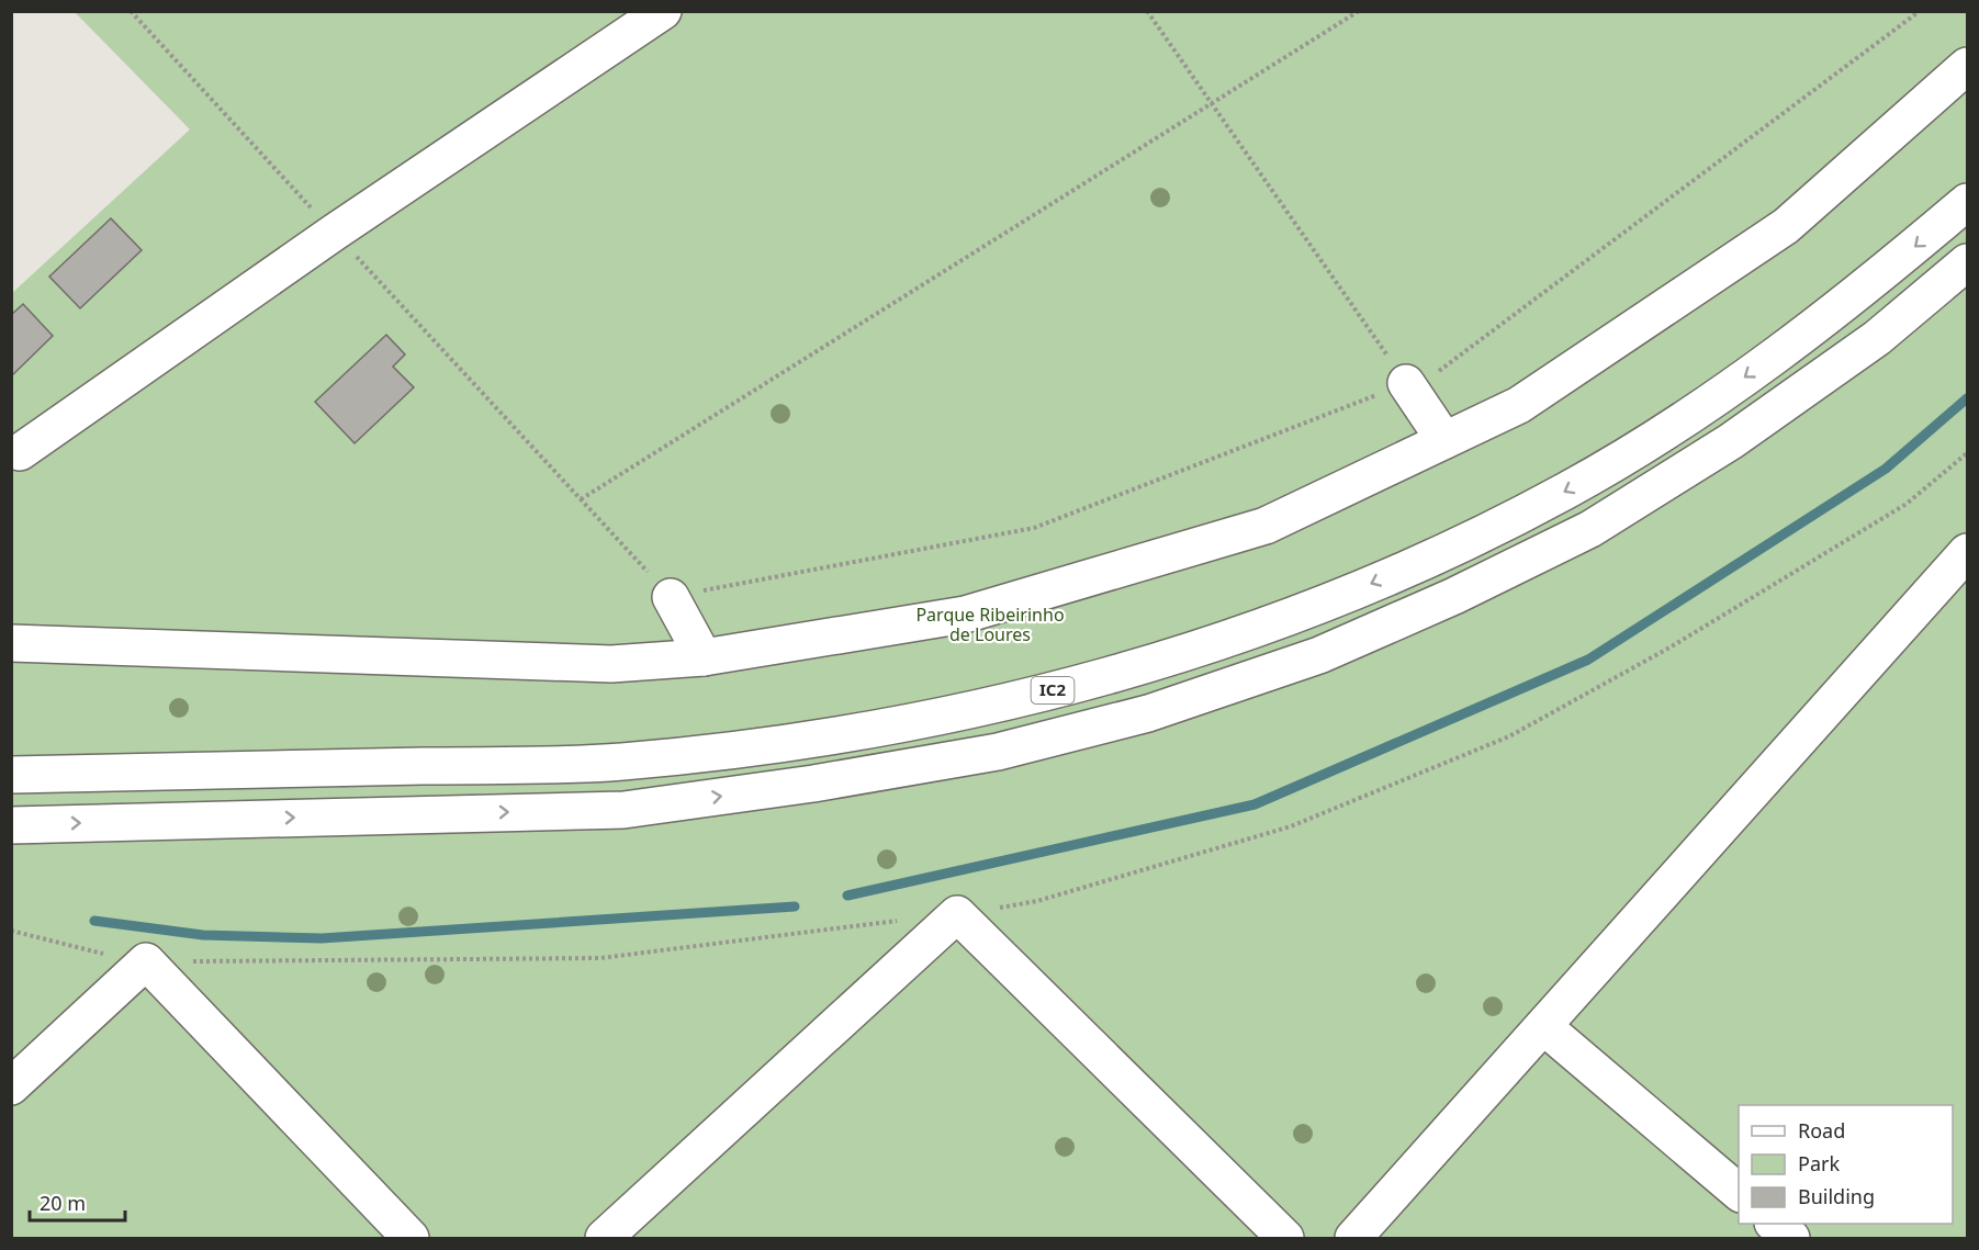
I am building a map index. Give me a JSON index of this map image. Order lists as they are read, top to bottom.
{
  "streets": {
    "main road": ["IC2"]
  },
  "parks": ["Parque Ribeirinho de Loures"],
  "legend": ["Road", "Park", "Building"],
  "scale_bar": "20 m"
}
